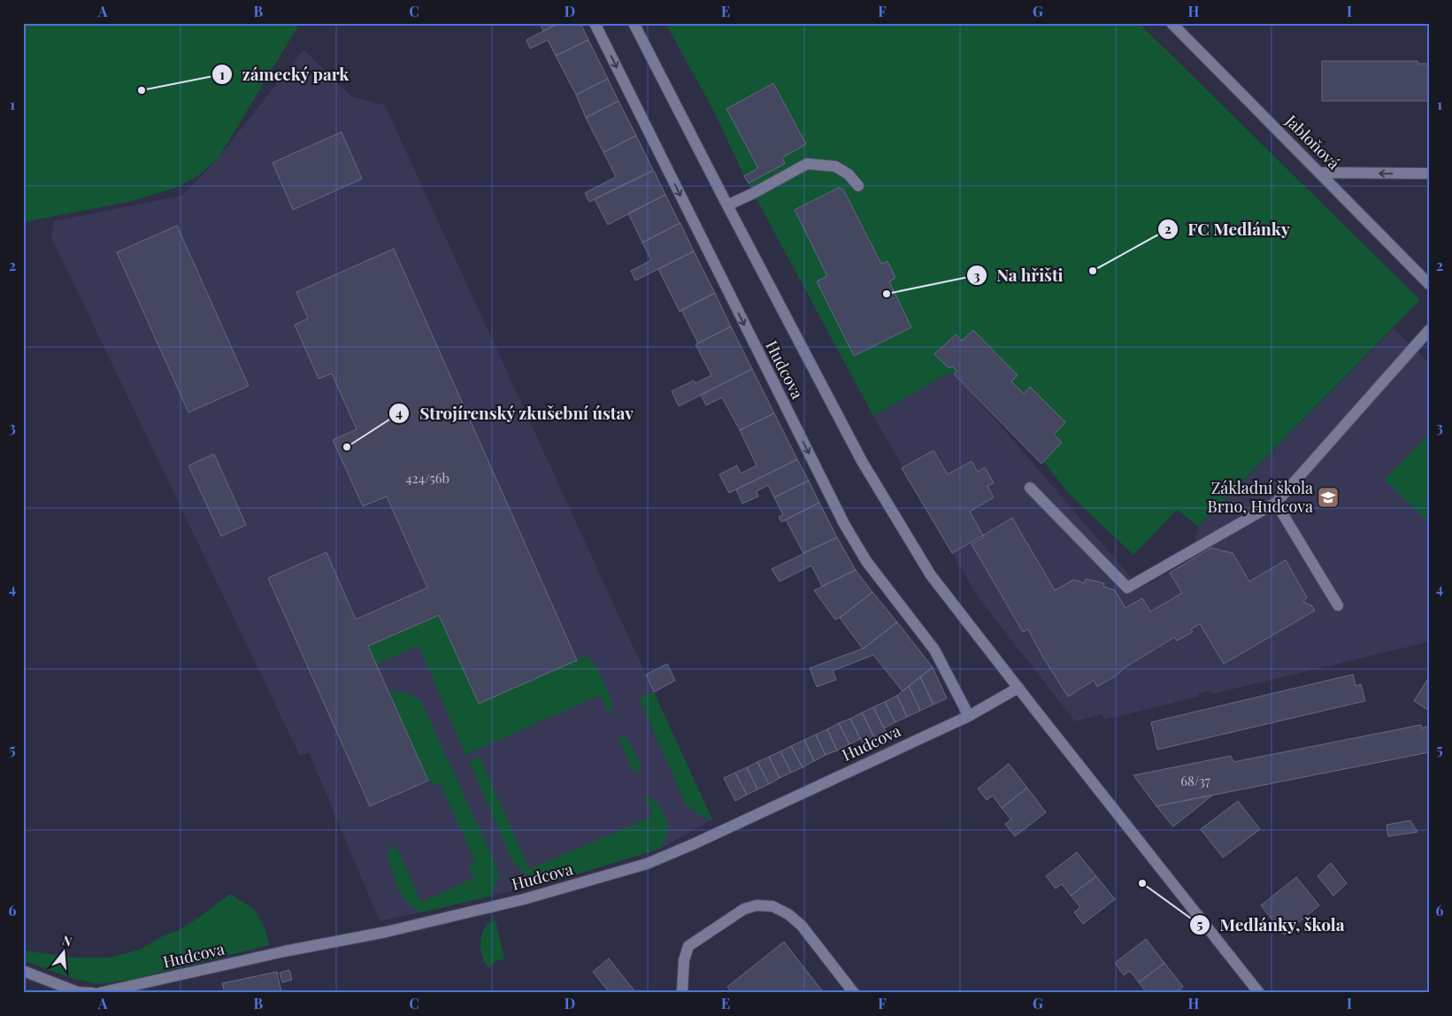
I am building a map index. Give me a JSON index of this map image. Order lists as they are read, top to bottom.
{
  "streets": {
    "street": ["Jabloňová", "Hudcova"]
  },
  "places": {
    "other": [
      "zámecký park",
      "FC Medlánky",
      "Na hřišti",
      "Strojírenský zkušební ústav",
      "Medlánky, škola"
    ],
    "school or university": ["Základní škola Brno, Hudcova"]
  },
  "house_numbers": ["424/56b", "68/37"],
  "north": "top",
  "grid": {
    "columns": [
      "A",
      "B",
      "C",
      "D",
      "E",
      "F",
      "G",
      "H",
      "I"
    ],
    "rows": [
      "1",
      "2",
      "3",
      "4",
      "5",
      "6"
    ]
  }
}
